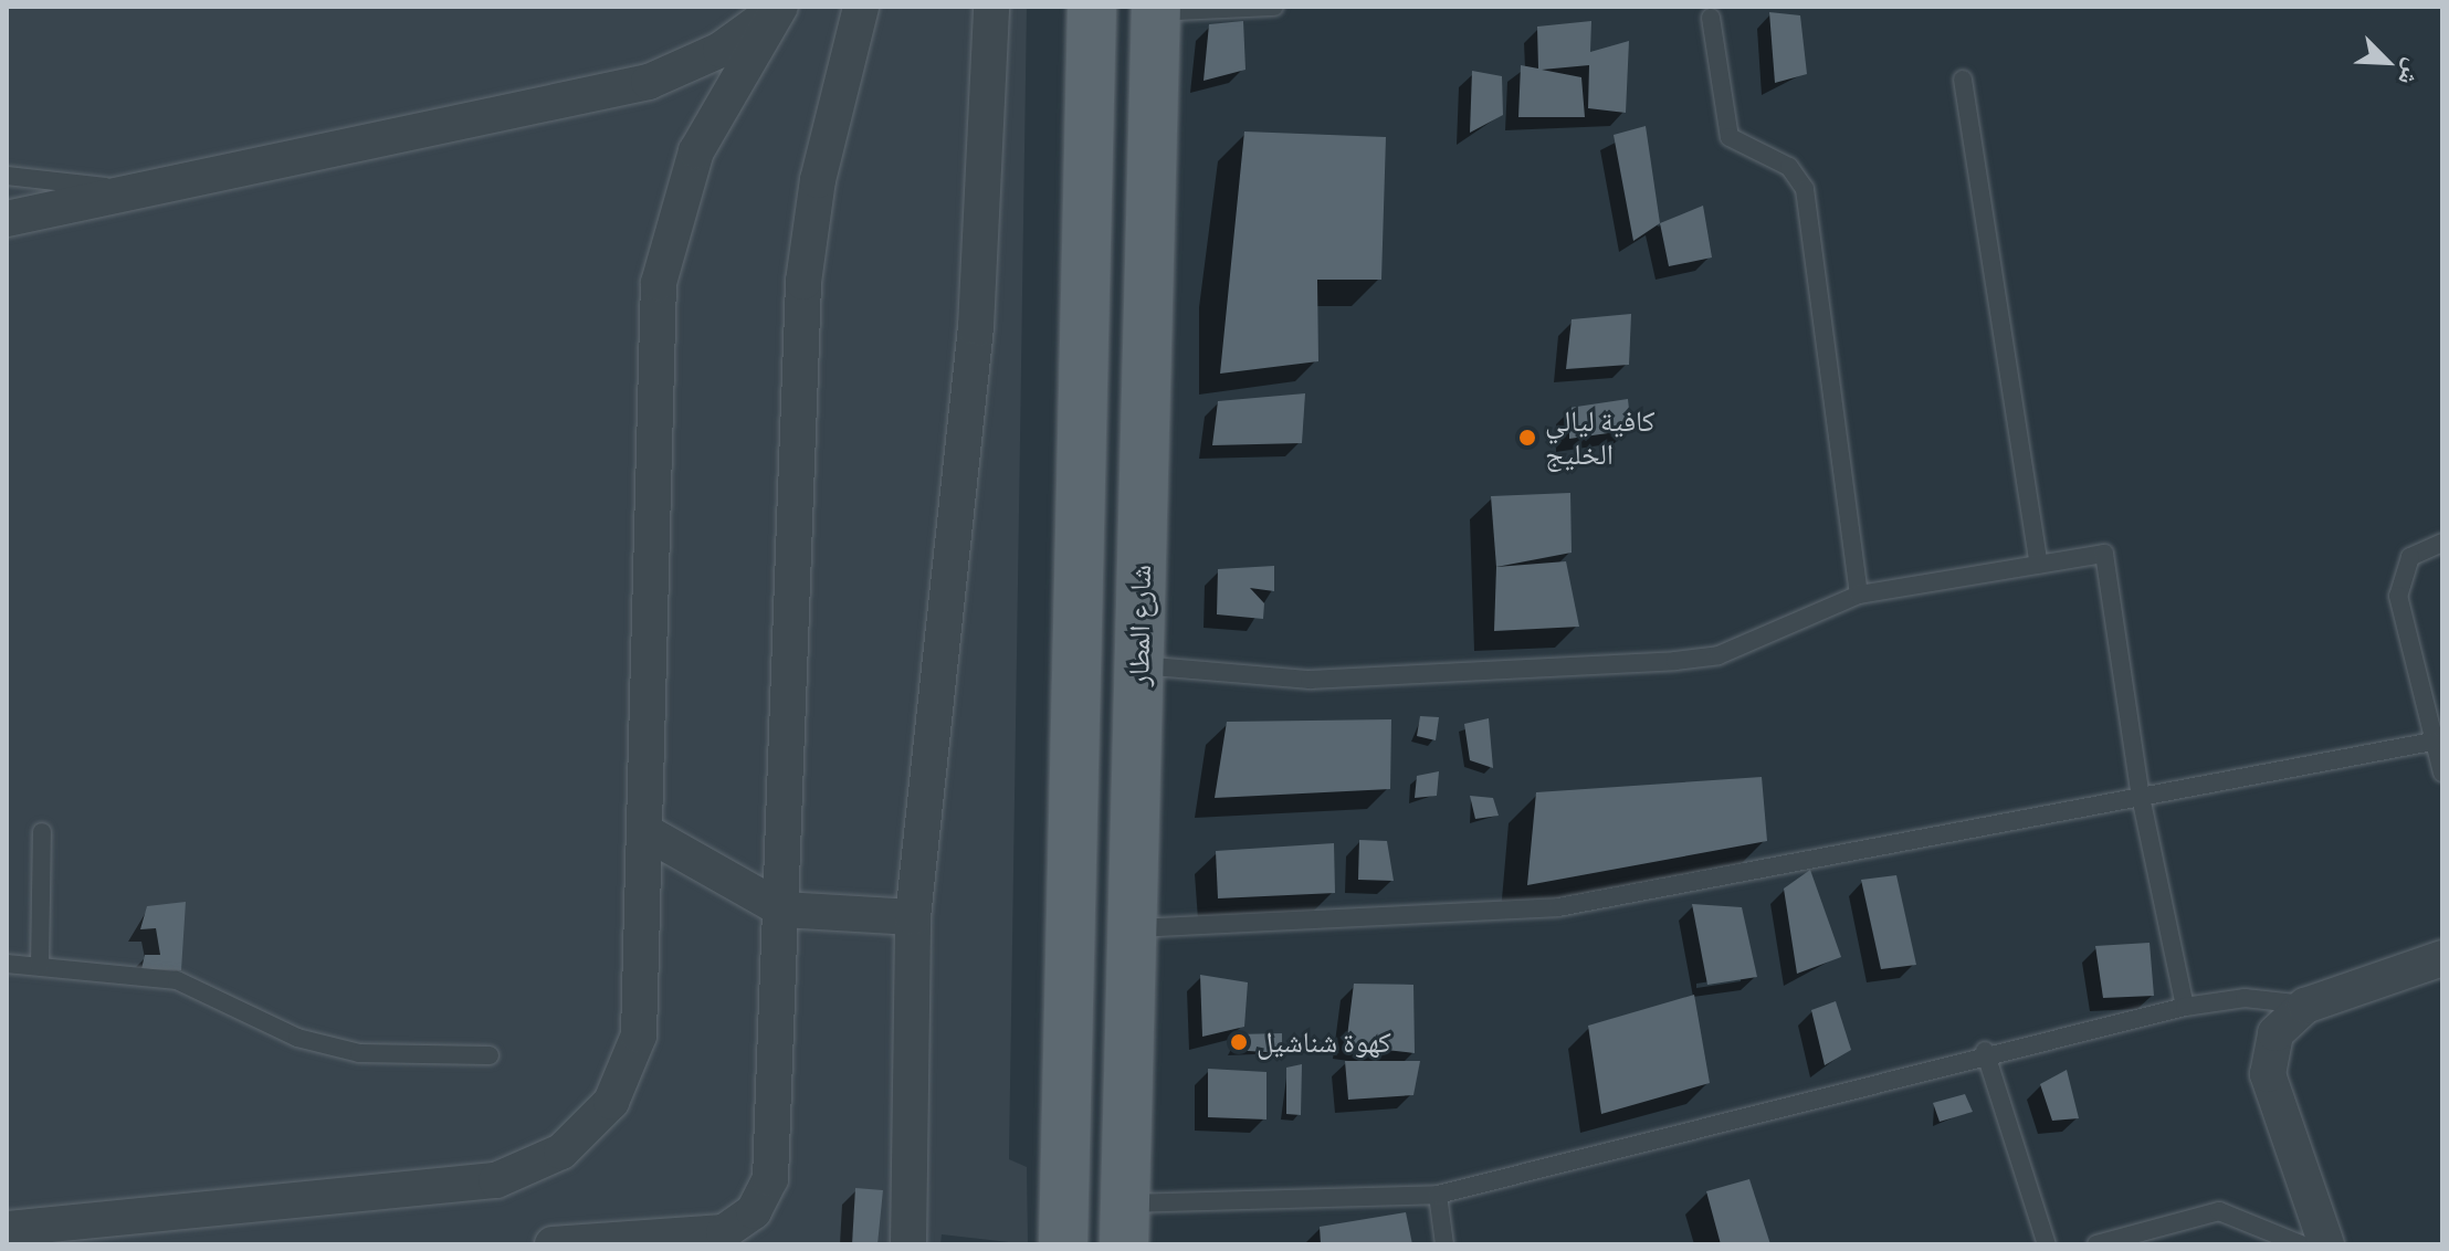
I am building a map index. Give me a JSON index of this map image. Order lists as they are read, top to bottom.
{
  "streets": {
    "main road": ["شارع المطار"]
  },
  "places": ["كافية ليالي الخليج", "كهوة شناشيل"],
  "north": "bottom right"
}
